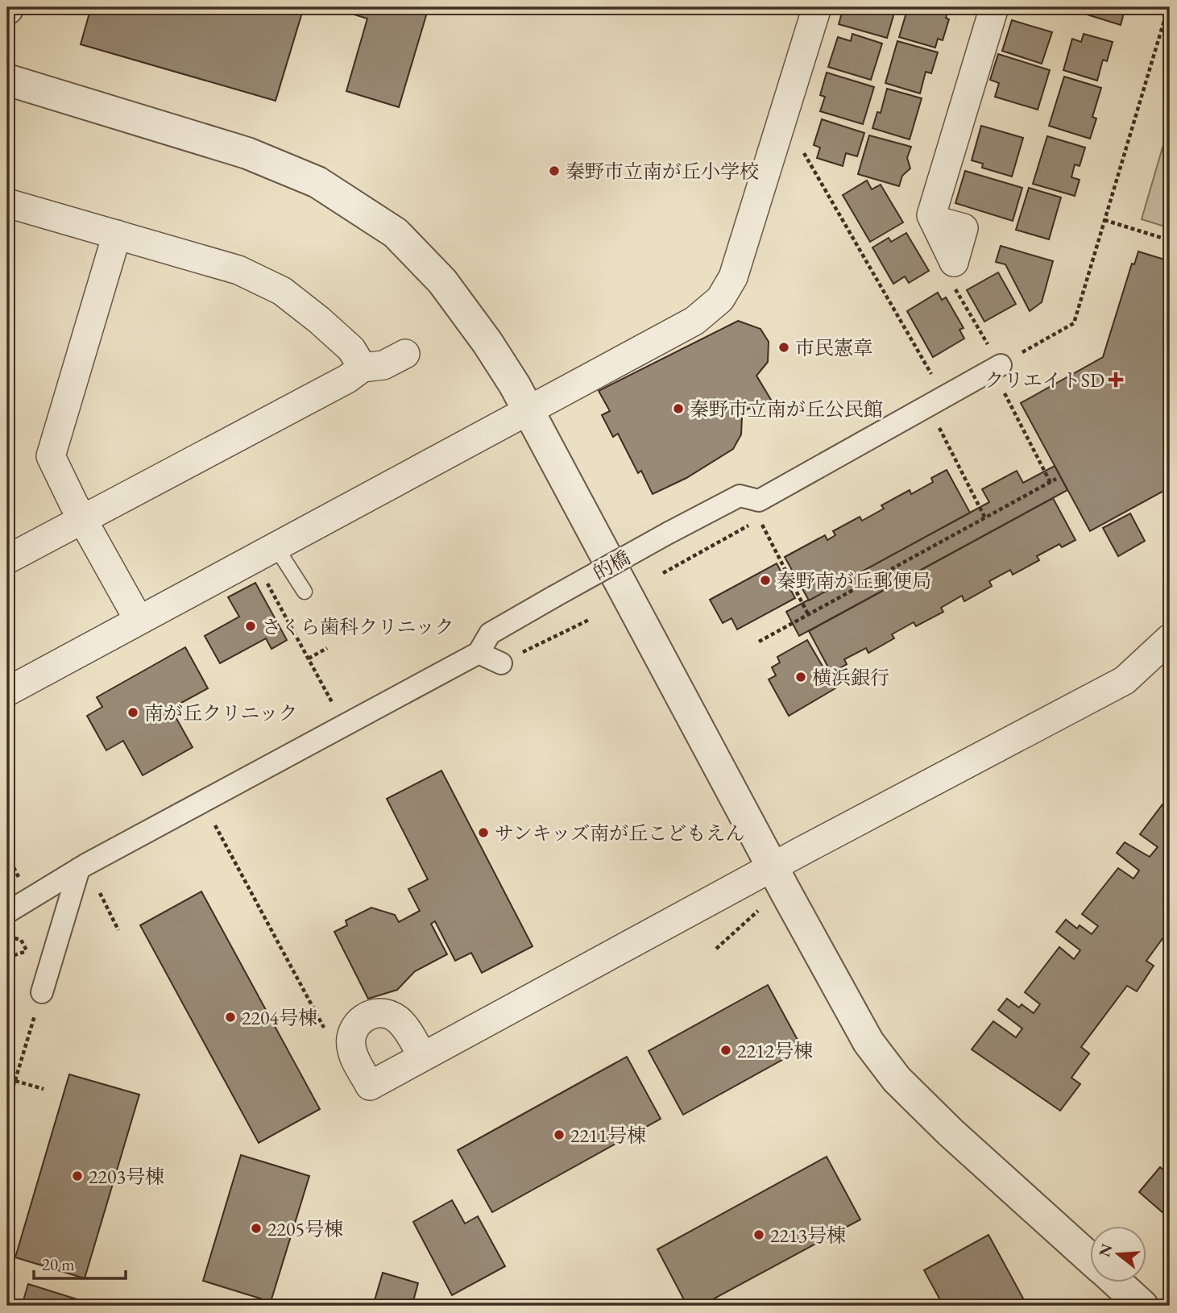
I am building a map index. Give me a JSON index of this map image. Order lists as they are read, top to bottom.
{
  "streets": {
    "street": ["的橋"]
  },
  "places": {
    "other": [
      "秦野市立南が丘小学校",
      "市民憲章",
      "秦野市立南が丘公民館",
      "秦野南が丘郵便局",
      "さくら歯科クリニック",
      "横浜銀行",
      "南が丘クリニック",
      "サンキッズ南が丘こどもえん",
      "2204号棟",
      "2212号棟",
      "2211号棟",
      "2203号棟",
      "2205号棟",
      "2213号棟"
    ],
    "health": ["クリエイトSD"]
  },
  "scale_bar": "20 m",
  "north": "left"
}
